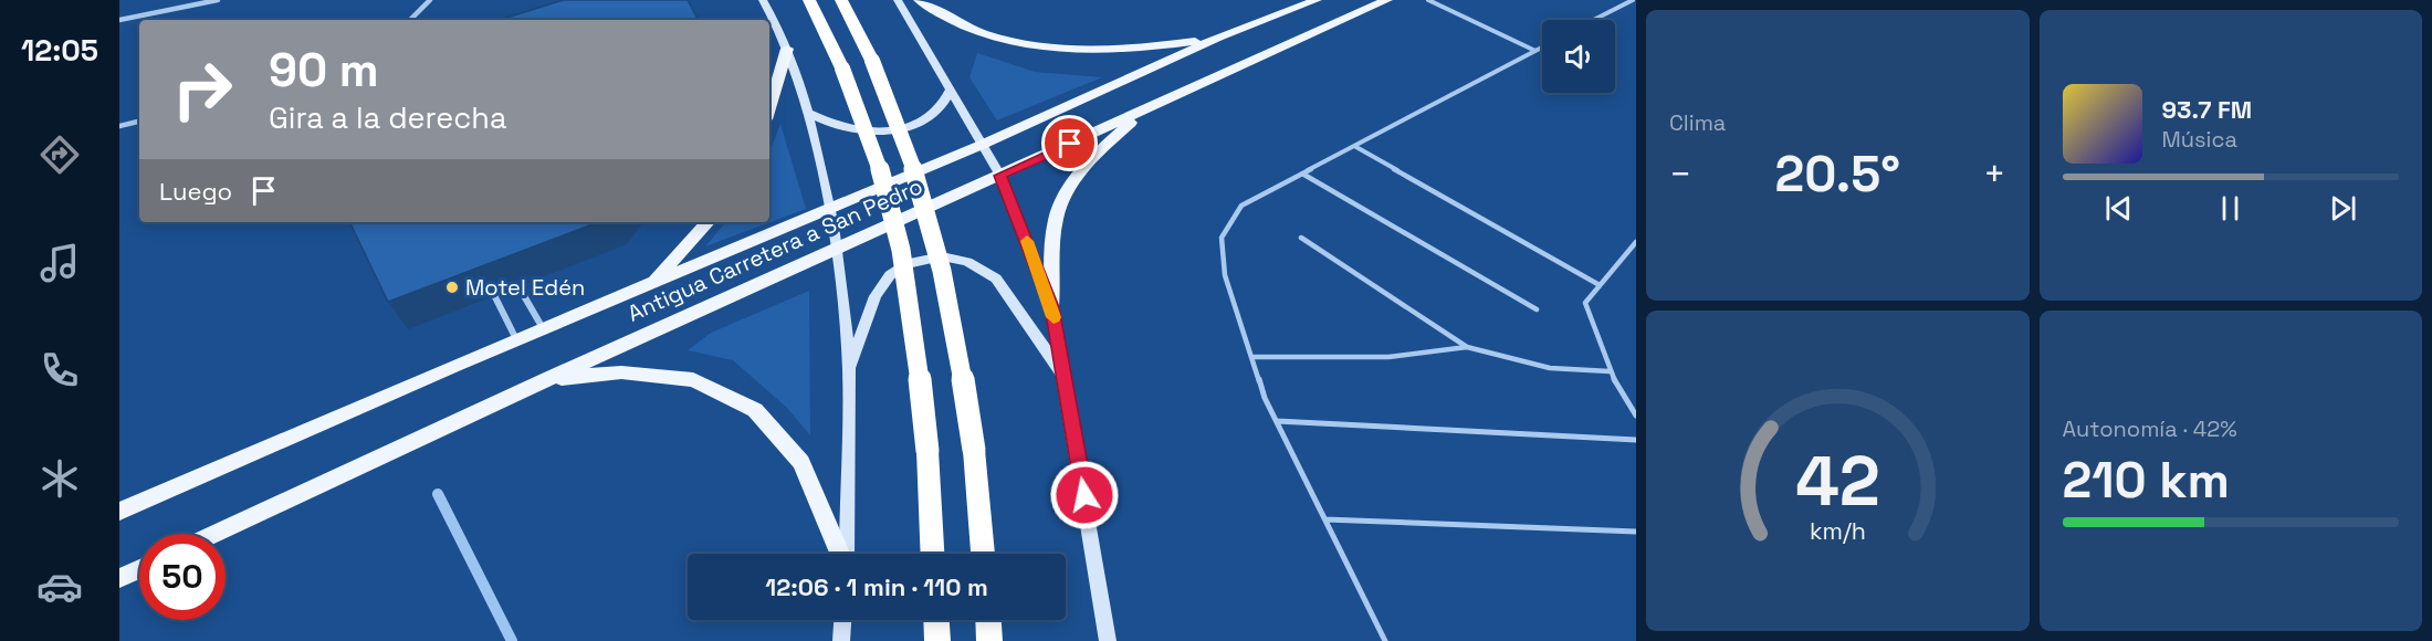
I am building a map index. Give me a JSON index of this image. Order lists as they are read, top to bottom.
{
  "streets": {
    "main road": ["Antigua Carretera a San Pedro"]
  },
  "places": ["Motel Edén"],
  "page": {
    "tabs": "12:05",
    "tile": [
      "Clima",
      ["Autonomía · 42%", "210 km"]
    ],
    "turn": ["90 m", "Gira a la derecha"],
    "song": ["93.7 FM", "Música"],
    "heat": ["−", "20.5°", "+"],
    "then": "Luego",
    "limit": "50",
    "trip": "12:06 · 1 min · 110 m",
    "gauge": ["42", "km/h"]
  }
}
